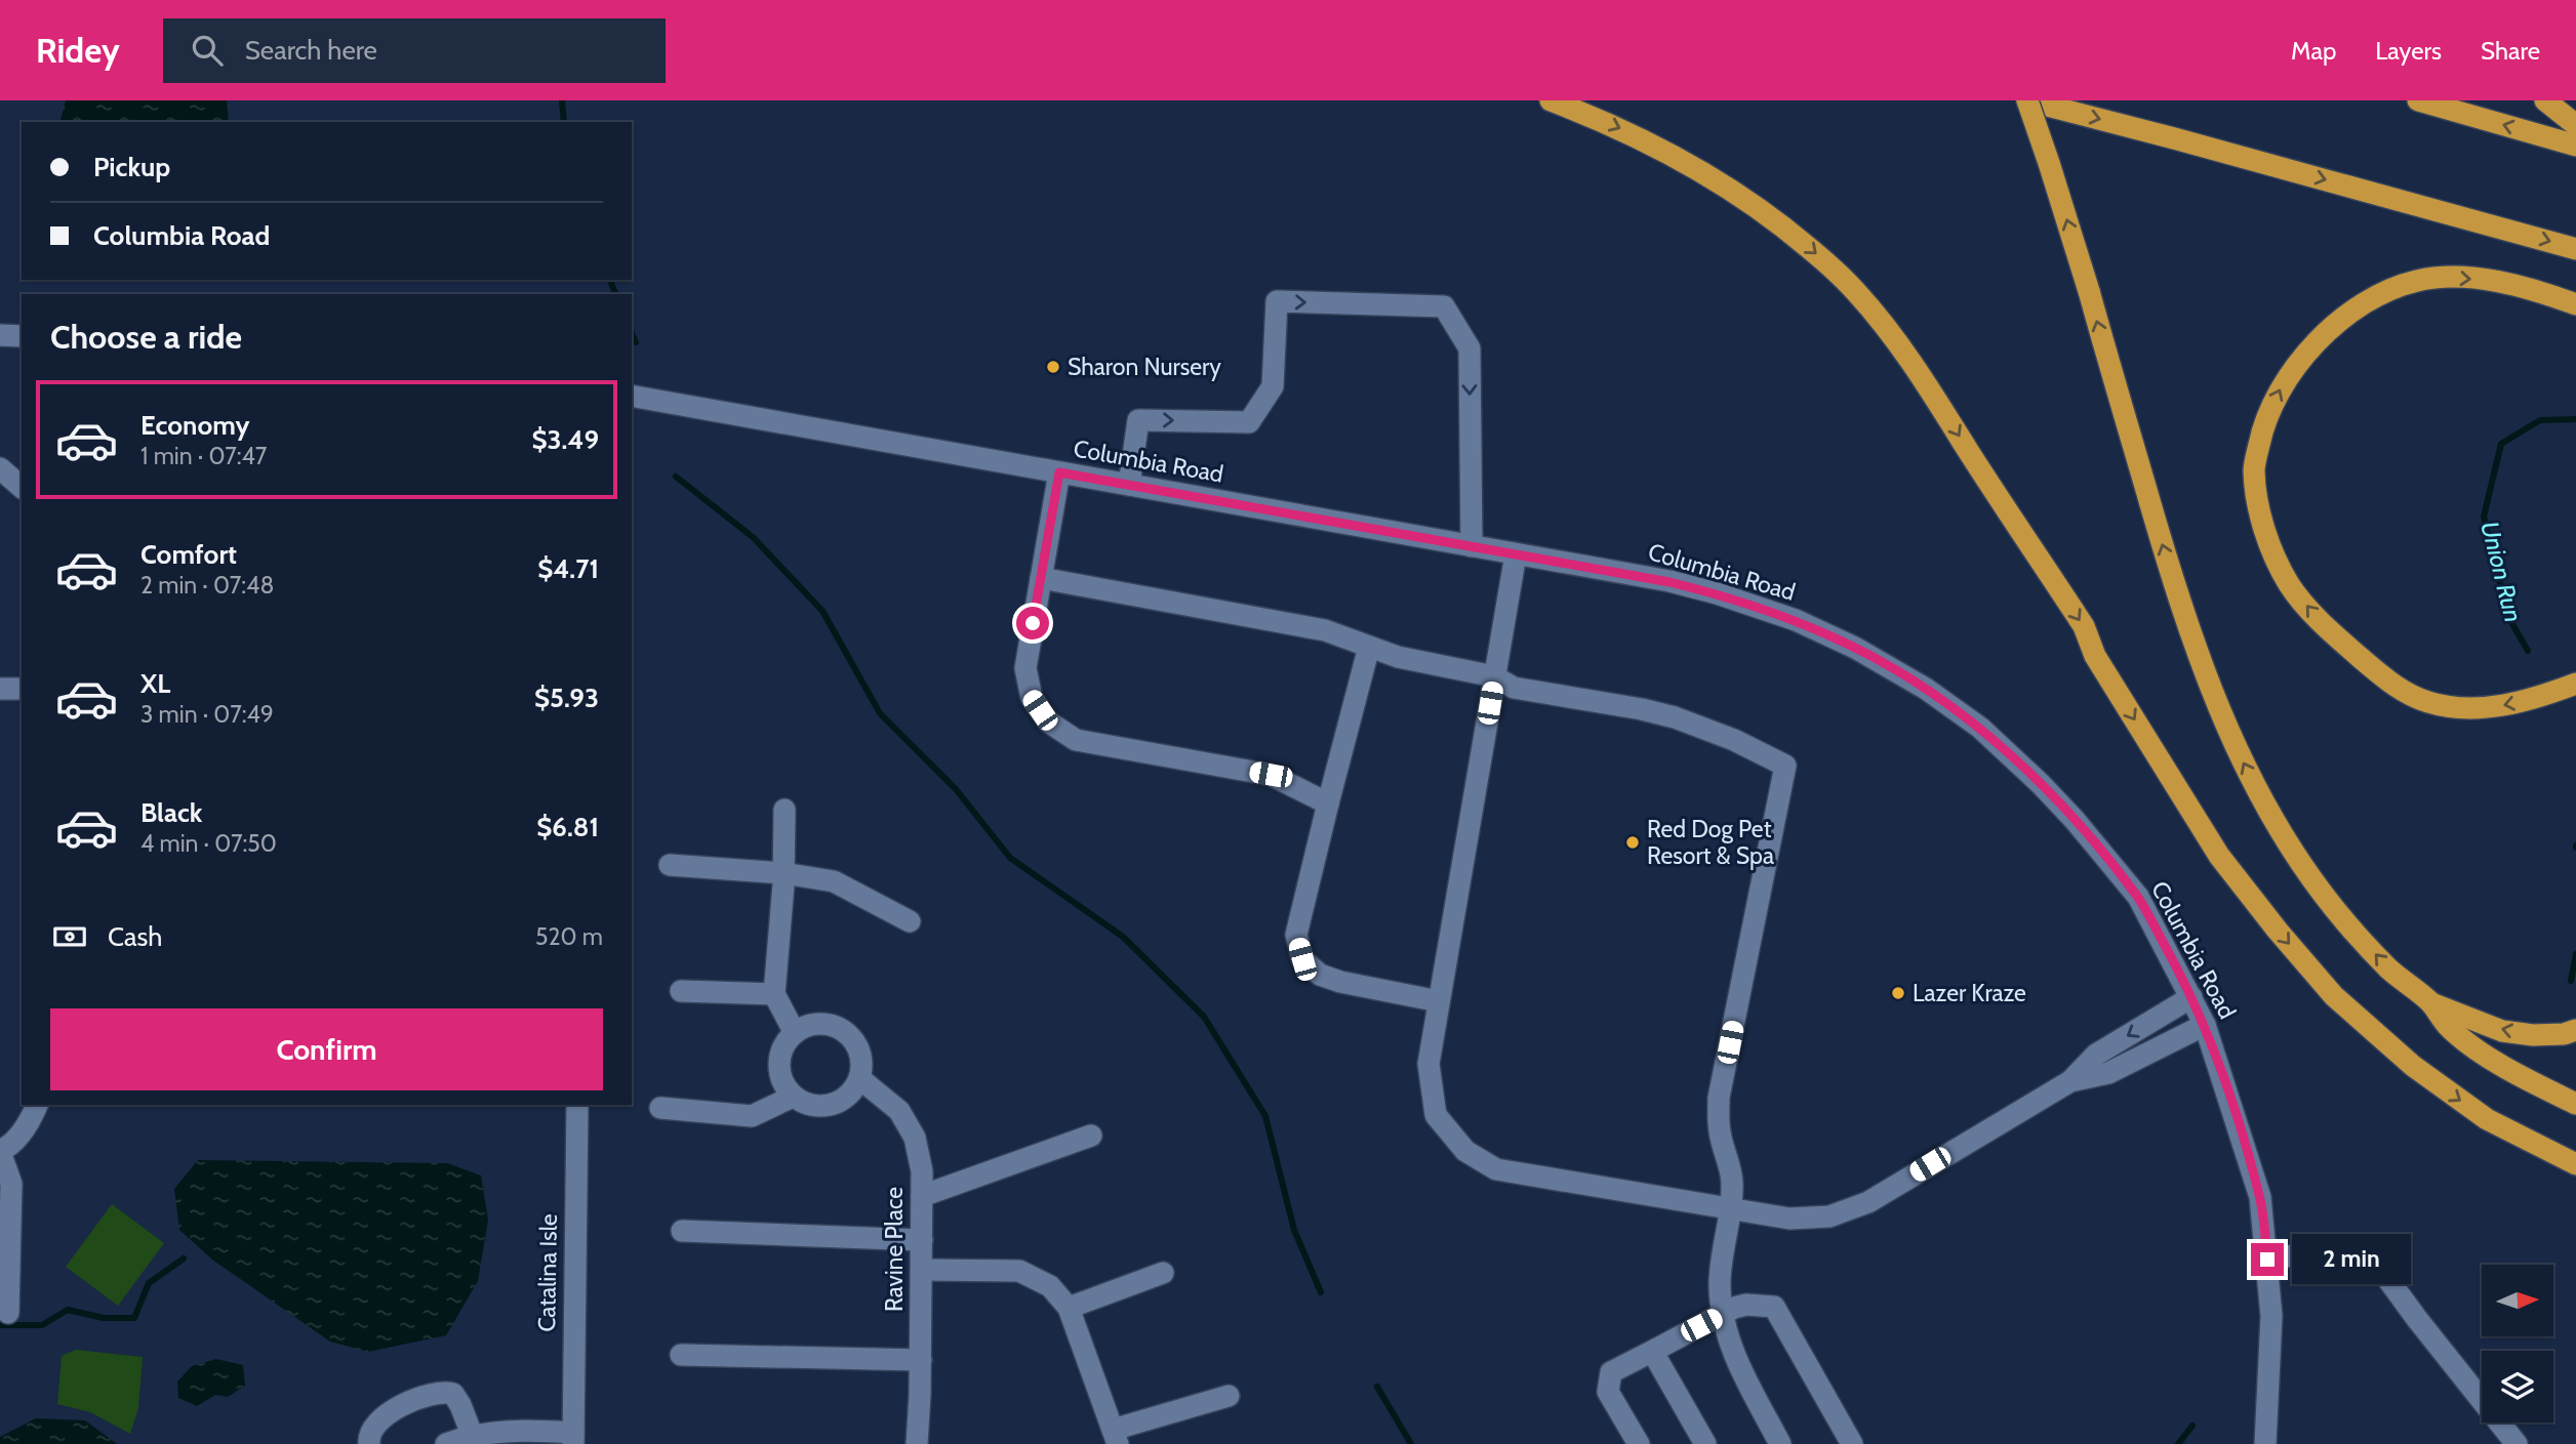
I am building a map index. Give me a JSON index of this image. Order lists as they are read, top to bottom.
{
  "streets": {
    "street": ["Columbia Road", "Ravine Place", "Catalina Isle"]
  },
  "water": ["Union Run"],
  "places": ["Sharon Nursery", "Red Dog Pet Resort & Spa", "Lazer Kraze"],
  "north": "right",
  "page": {
    "header": "Ridey",
    "search": "Search here",
    "nav": ["Map", "Layers", "Share"],
    "banner": ["Pickup", "Columbia Road"],
    "heading": "Choose a ride",
    "list": [
      {
        "name": "Economy",
        "note": "1 min · 07:47",
        "value": "$3.49"
      },
      {
        "name": "Comfort",
        "note": "2 min · 07:48",
        "value": "$4.71"
      },
      {
        "name": "XL",
        "note": "3 min · 07:49",
        "value": "$5.93"
      },
      {
        "name": "Black",
        "note": "4 min · 07:50",
        "value": "$6.81"
      }
    ],
    "pay": ["Cash", "520 m"],
    "buttons": "Confirm",
    "bubble": "2 min"
  }
}
